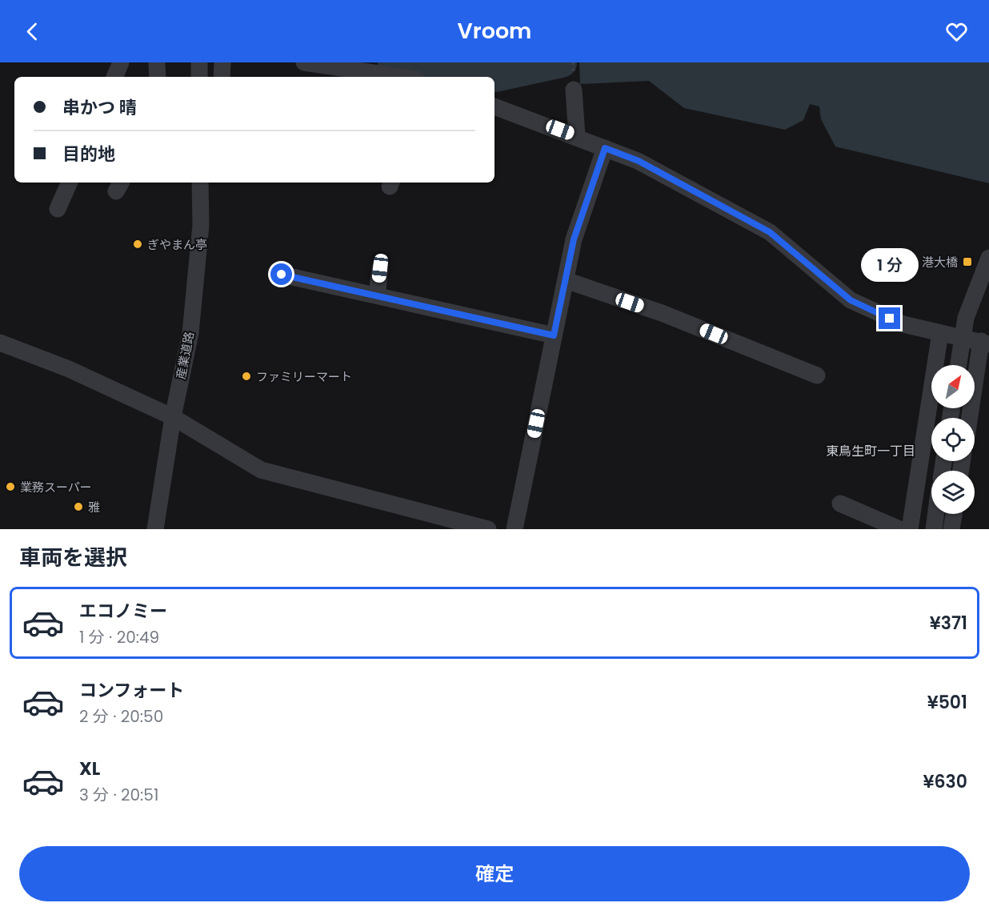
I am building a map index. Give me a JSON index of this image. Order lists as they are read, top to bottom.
{
  "streets": {
    "street": ["産業道路"]
  },
  "districts": ["東鳥生町一丁目"],
  "places": {
    "other": [
      "ぎやまん亭",
      "ファミリーマート",
      "業務スーパー",
      "雅"
    ],
    "transit": ["港大橋"]
  },
  "north": "top right",
  "page": {
    "header": "Vroom",
    "banner": ["串かつ 晴", "目的地"],
    "bubble": "1 分",
    "heading": "車両を選択",
    "list": [
      {
        "name": "エコノミー",
        "note": "1 分 · 20:49",
        "value": "¥371"
      },
      {
        "name": "コンフォート",
        "note": "2 分 · 20:50",
        "value": "¥501"
      },
      {
        "name": "XL",
        "note": "3 分 · 20:51",
        "value": "¥630"
      }
    ],
    "buttons": "確定"
  }
}
